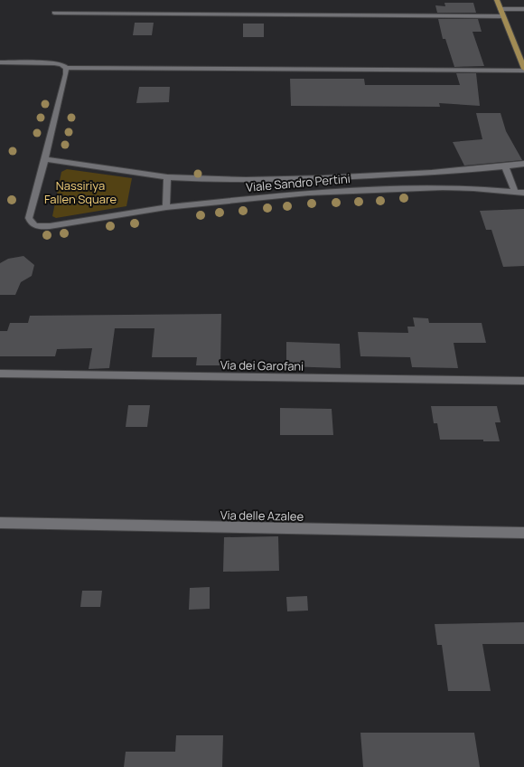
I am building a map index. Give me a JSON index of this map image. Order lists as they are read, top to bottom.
{
  "streets": {
    "street": ["Viale Sandro Pertini", "Via dei Garofani", "Via delle Azalee"]
  },
  "parks": ["Nassiriya Fallen Square"]
}
